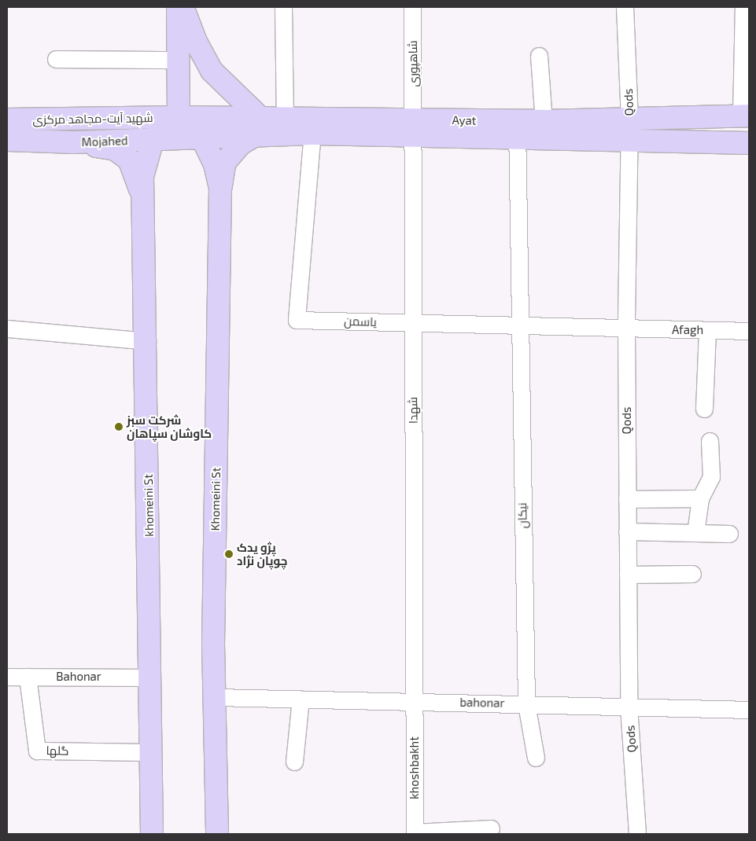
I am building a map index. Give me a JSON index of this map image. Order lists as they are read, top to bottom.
{
  "streets": {
    "main road": [
      "شهید آیت-مجاهد مرکزی",
      "Ayat",
      "Mojahed",
      "Khomeini St",
      "khomeini St"
    ],
    "street": [
      "شاهپوری",
      "Qods",
      "یاسمن",
      "Afagh",
      "شهدا",
      "نیکان",
      "Bahonar",
      "bahonar",
      "گلها",
      "khoshbakht"
    ]
  },
  "crossings": [
    ["شاهپوری", "Ayat"],
    ["شاهپوری", "شهدا"],
    ["Qods", "Ayat"],
    ["Qods", "یاسمن"],
    ["Qods", "Afagh"],
    ["Qods", "bahonar"],
    ["شهید آیت-مجاهد مرکزی", "Ayat"],
    ["Ayat", "Mojahed"],
    ["Ayat", "یاسمن"],
    ["Ayat", "شهدا"],
    ["Ayat", "Khomeini St"],
    ["Ayat", "نیکان"],
    ["Mojahed", "Khomeini St"],
    ["Mojahed", "khomeini St"],
    ["یاسمن", "Afagh"],
    ["یاسمن", "شهدا"],
    ["یاسمن", "نیکان"],
    ["شهدا", "bahonar"],
    ["شهدا", "khoshbakht"],
    ["Khomeini St", "bahonar"],
    ["khomeini St", "Bahonar"],
    ["khomeini St", "گلها"],
    ["نیکان", "bahonar"],
    ["Bahonar", "گلها"],
    ["bahonar", "khoshbakht"]
  ],
  "places": ["شرکت سبز کاوشان سپاهان", "پژو یدک چوپان نژاد"]
}
